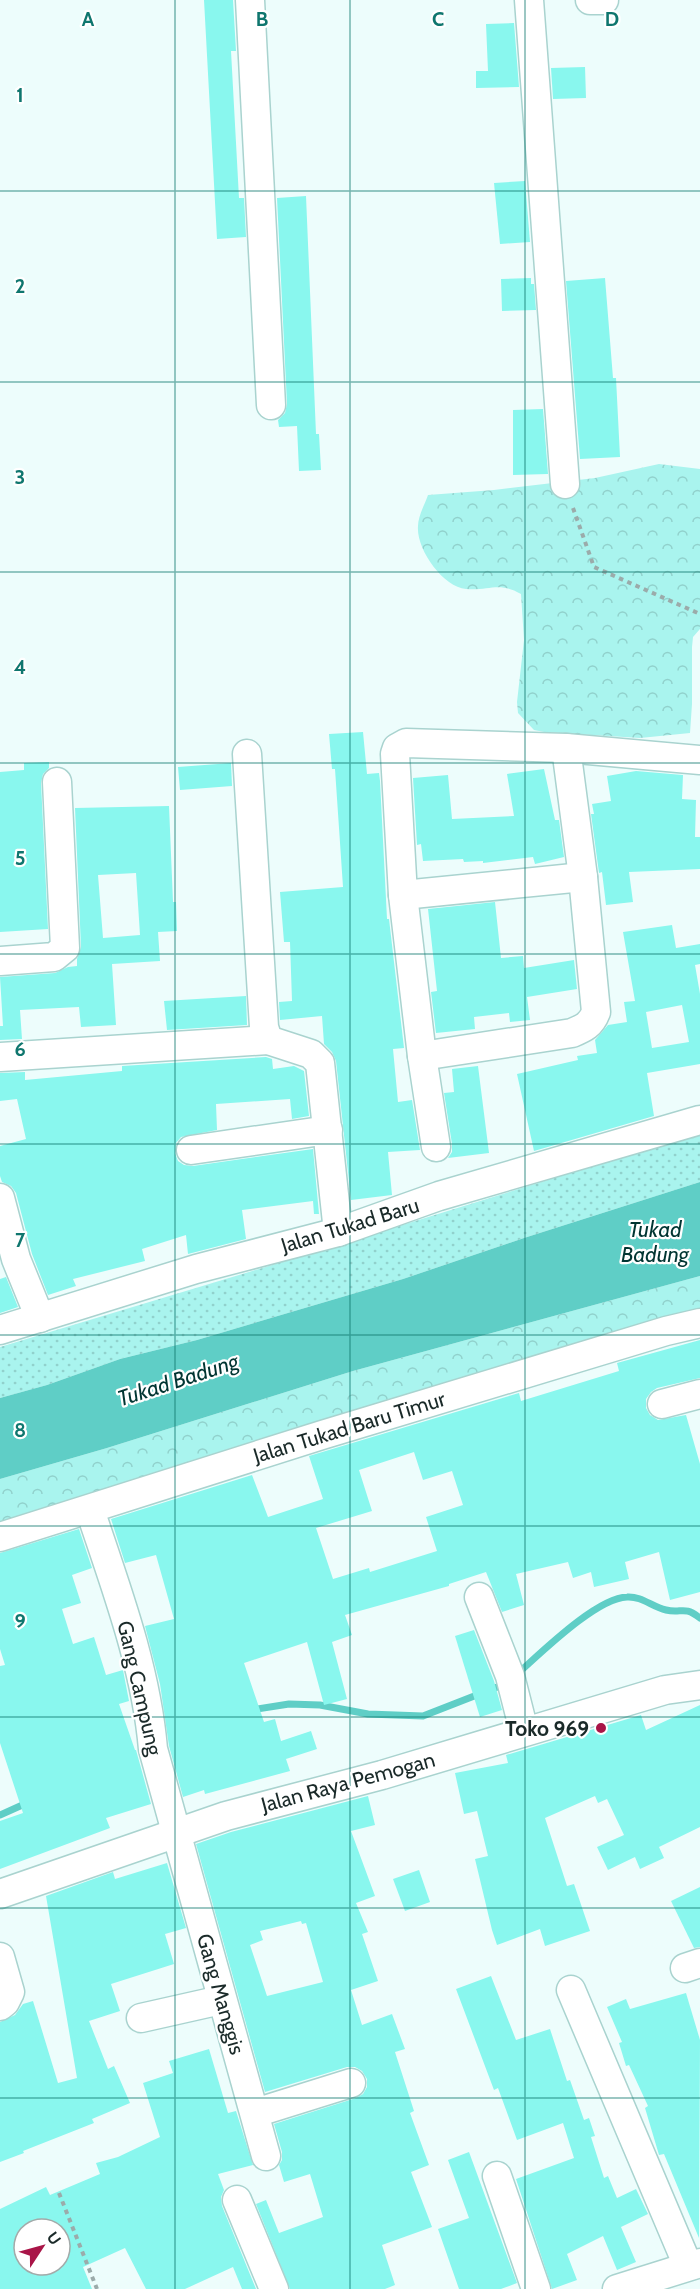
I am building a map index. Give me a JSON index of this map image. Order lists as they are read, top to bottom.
{
  "streets": {
    "street": [
      "Jalan Tukad Baru",
      "Jalan Tukad Baru Timur",
      "Gang Campung",
      "Jalan Raya Pemogan",
      "Gang Manggis"
    ]
  },
  "crossings": [
    ["Jalan Tukad Baru Timur", "Gang Campung"],
    ["Gang Campung", "Jalan Raya Pemogan"],
    ["Gang Campung", "Gang Manggis"],
    ["Jalan Raya Pemogan", "Gang Manggis"]
  ],
  "water": ["Tukad Badung"],
  "places": ["Toko 969"],
  "north": "top right",
  "grid": {
    "columns": [
      "A",
      "B",
      "C",
      "D"
    ],
    "rows": [
      "1",
      "2",
      "3",
      "4",
      "5",
      "6",
      "7",
      "8",
      "9"
    ]
  }
}
